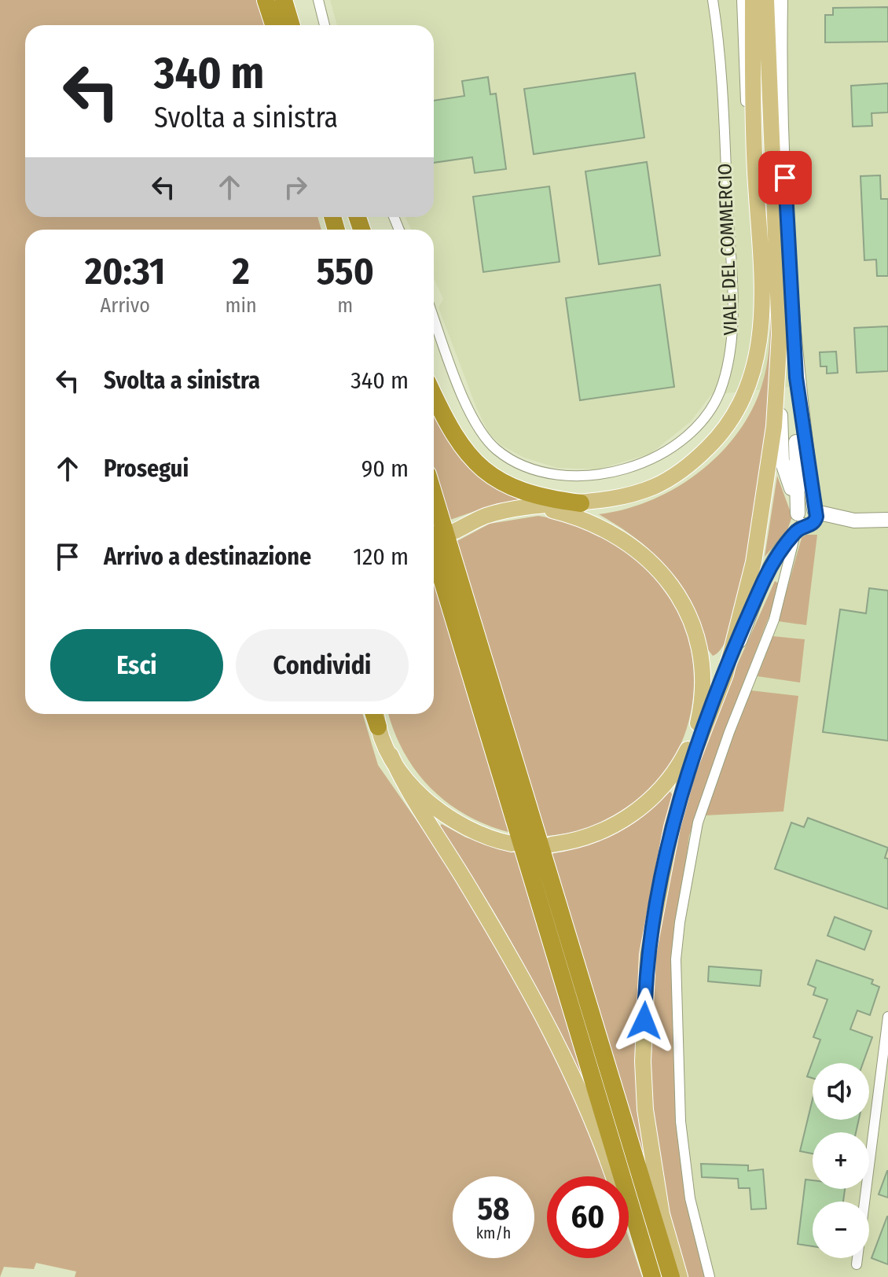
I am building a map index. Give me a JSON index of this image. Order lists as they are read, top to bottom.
{
  "streets": {
    "street": ["VIALE DEL COMMERCIO"]
  },
  "page": {
    "turn": ["340 m", "Svolta a sinistra"],
    "eta": [
      "20:31",
      "Arrivo",
      "2",
      "min",
      "550",
      "m"
    ],
    "list": [
      {
        "name": "Svolta a sinistra",
        "value": "340 m"
      },
      {
        "name": "Prosegui",
        "value": "90 m"
      },
      {
        "name": "Arrivo a destinazione",
        "value": "120 m"
      }
    ],
    "buttons": ["Esci", "Condividi"],
    "map_buttons": ["+", "−"],
    "speed": "58 km/h",
    "limit": "60"
  }
}
